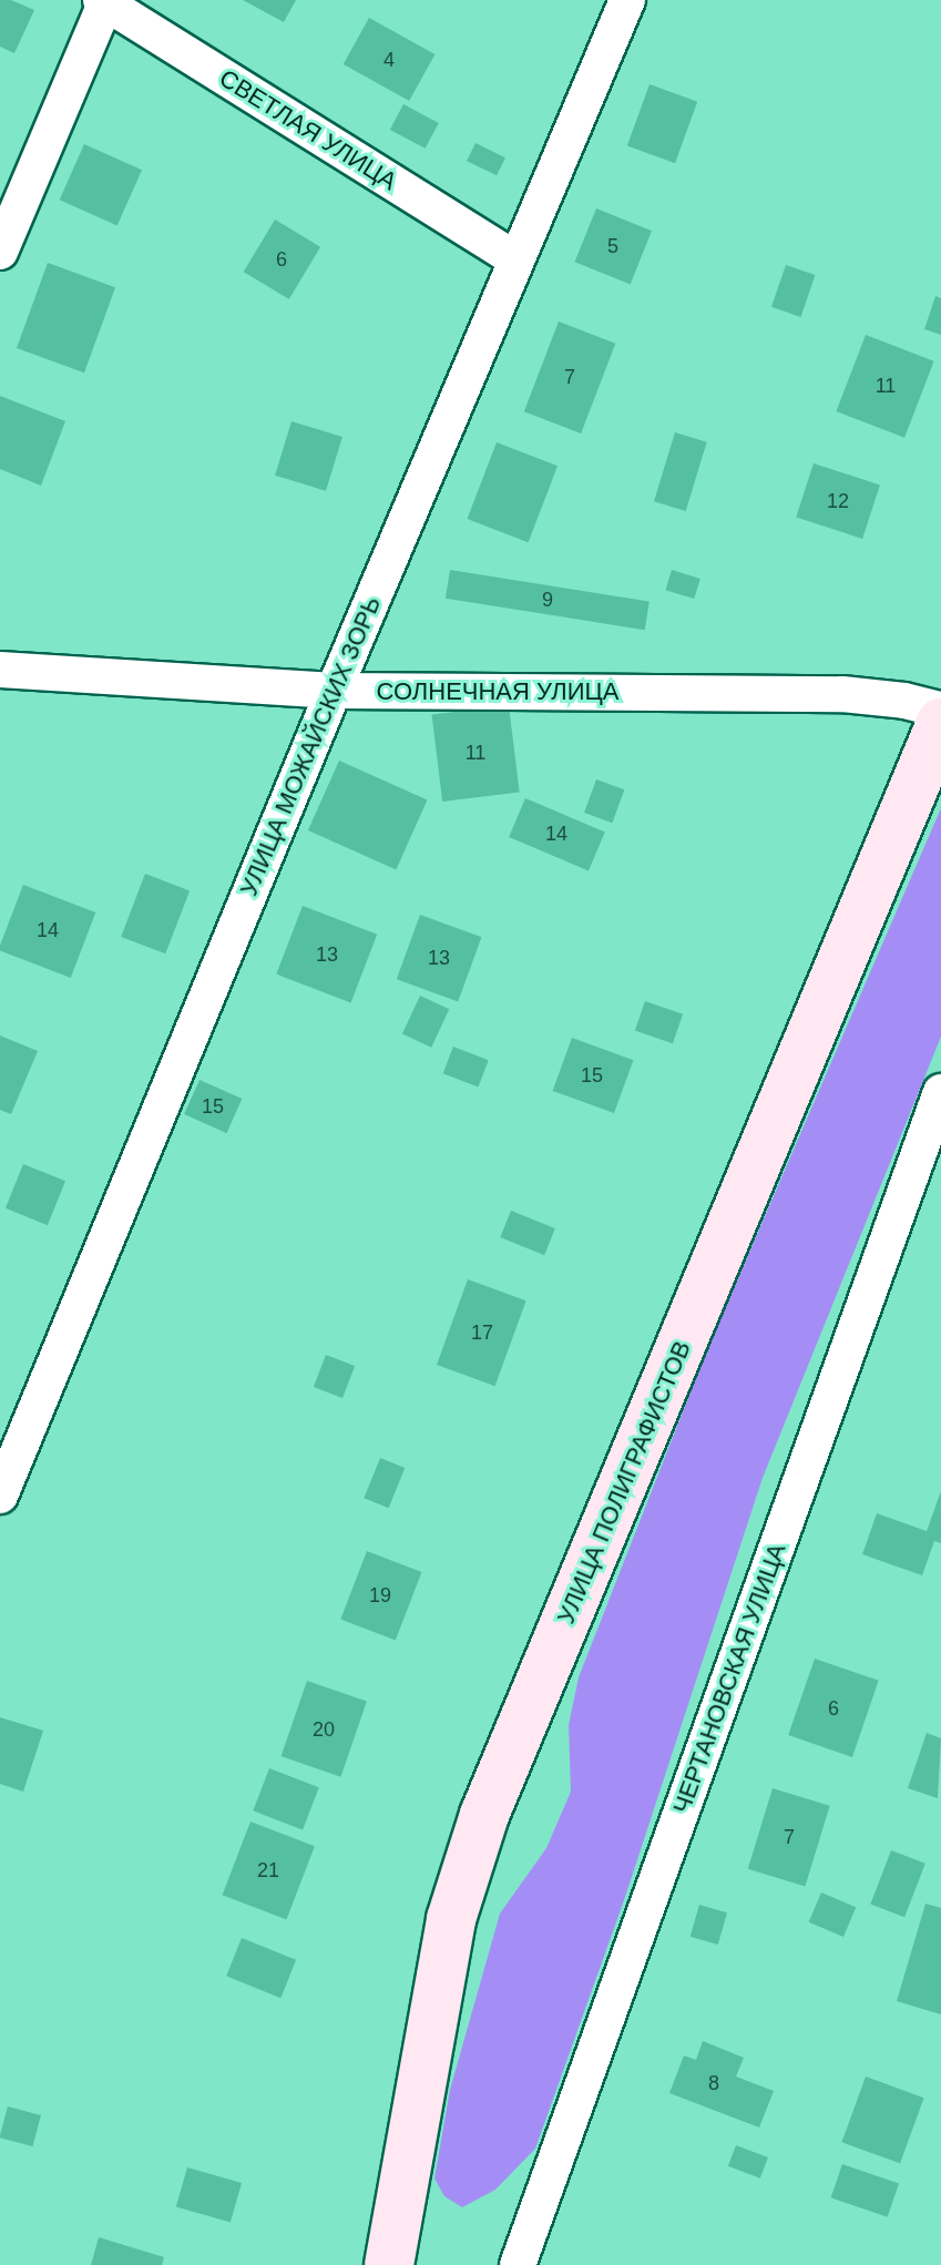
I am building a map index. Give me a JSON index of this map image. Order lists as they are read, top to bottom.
{
  "streets": {
    "street": [
      "СВЕТЛАЯ УЛИЦА",
      "СОЛНЕЧНАЯ УЛИЦА",
      "УЛИЦА МОЖАЙСКИХ ЗОРЬ",
      "УЛИЦА ПОЛИГРАФИСТОВ",
      "ЧЕРТАНОВСКАЯ УЛИЦА"
    ]
  },
  "crossings": [
    ["СВЕТЛАЯ УЛИЦА", "УЛИЦА МОЖАЙСКИХ ЗОРЬ"],
    ["СОЛНЕЧНАЯ УЛИЦА", "УЛИЦА МОЖАЙСКИХ ЗОРЬ"]
  ],
  "house_numbers": [
    "4",
    "5",
    "6",
    "7",
    "11",
    "12",
    "9",
    "11",
    "14",
    "14",
    "13",
    "13",
    "15",
    "15",
    "17",
    "19",
    "6",
    "20",
    "7",
    "21",
    "8"
  ]
}
